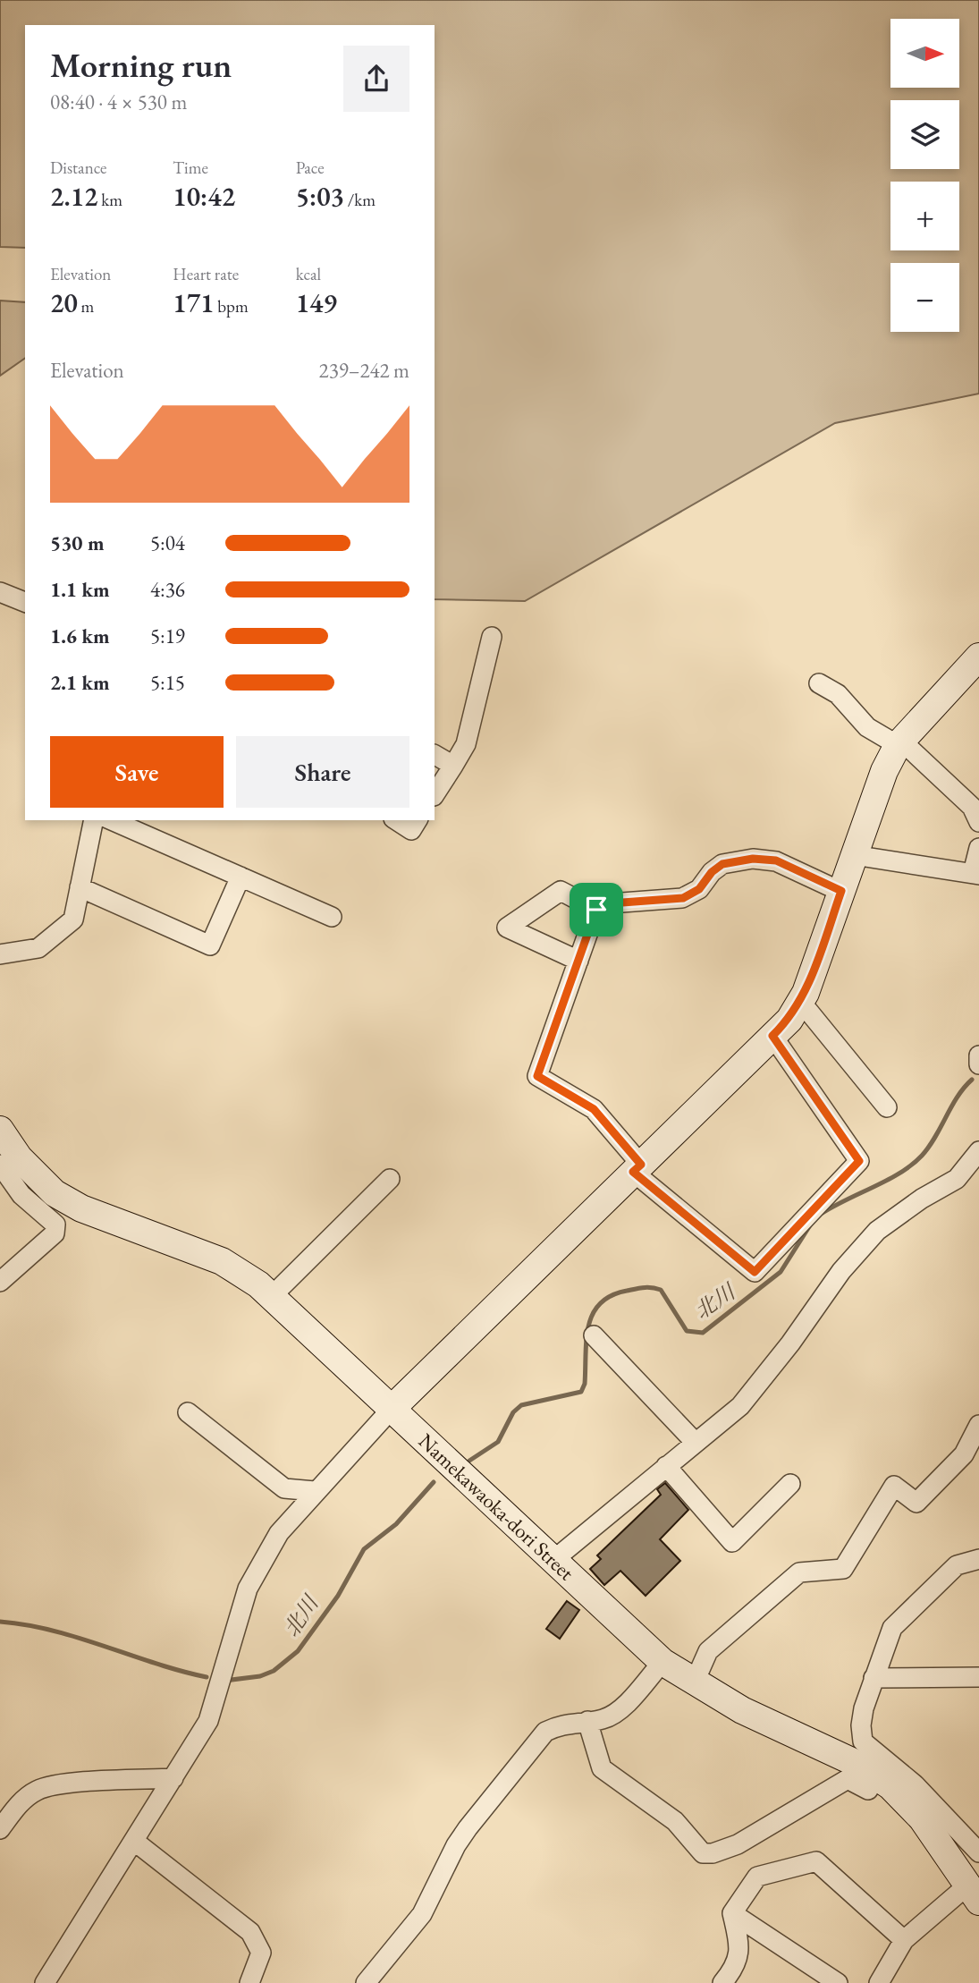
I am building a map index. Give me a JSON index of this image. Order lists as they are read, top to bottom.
{
  "streets": {
    "street": ["Namekawaoka-dori Street"]
  },
  "water": ["北川"],
  "north": "right",
  "page": {
    "map_buttons": ["+", "−"],
    "heading": ["Morning run", "08:40 · 4 × 530 m"],
    "stats": [
      ["Distance", "2.12 km"],
      ["Time", "10:42"],
      ["Pace", "5:03 /km"],
      ["Elevation", "20 m"],
      ["Heart rate", "171 bpm"],
      ["kcal", "149"]
    ],
    "chart": ["Elevation", "239–242 m"],
    "list": [
      {
        "name": "530 m",
        "note": "5:04"
      },
      {
        "name": "1.1 km",
        "note": "4:36"
      },
      {
        "name": "1.6 km",
        "note": "5:19"
      },
      {
        "name": "2.1 km",
        "note": "5:15"
      }
    ],
    "buttons": ["Save", "Share"]
  }
}
